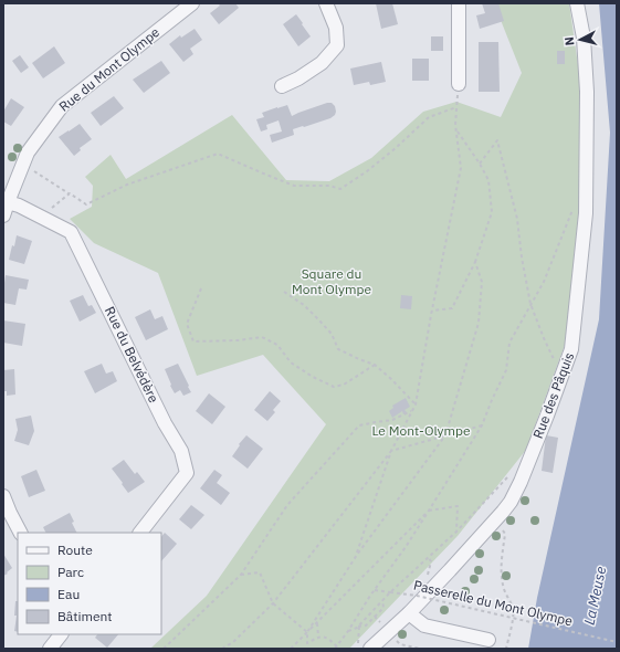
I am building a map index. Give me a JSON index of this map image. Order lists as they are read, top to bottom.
{
  "streets": {
    "street": ["Rue du Mont Olympe", "Rue du Belvédère", "Rue des Pâquis"],
    "path": ["Passerelle du Mont Olympe"]
  },
  "crossings": [
    ["Rue du Mont Olympe", "Rue du Belvédère"]
  ],
  "water": ["La Meuse"],
  "parks": ["Square du Mont Olympe", "Le Mont-Olympe"],
  "legend": [
    "Route",
    "Parc",
    "Eau",
    "Bâtiment"
  ],
  "north": "left"
}
